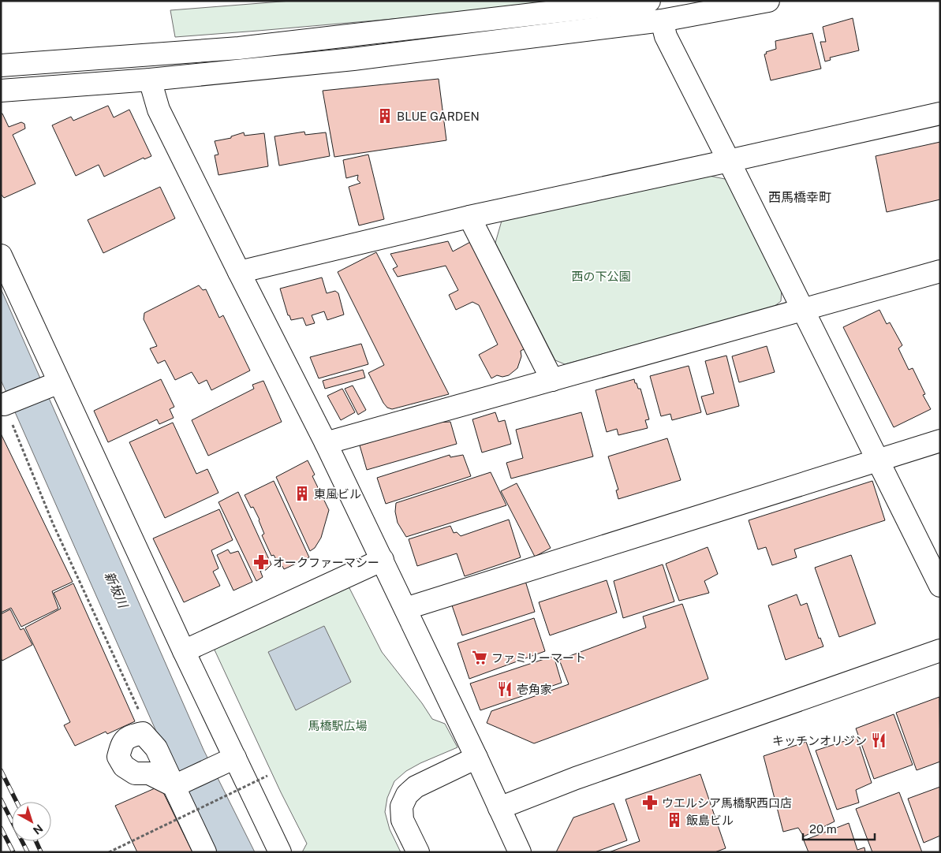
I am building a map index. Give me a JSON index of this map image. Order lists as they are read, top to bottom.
{
  "districts": ["西馬橋幸町"],
  "water": ["新坂川"],
  "parks": ["西の下公園", "馬橋駅広場"],
  "places": {
    "building": ["BLUE GARDEN", "東風ビル", "飯島ビル"],
    "pharmacy": ["オークファーマシー", "ウエルシア馬橋駅西口店"],
    "supermarket": ["ファミリーマート"],
    "restaurant": ["壱角家", "キッチンオリジン"]
  },
  "scale_bar": "20 m",
  "north": "bottom right"
}
